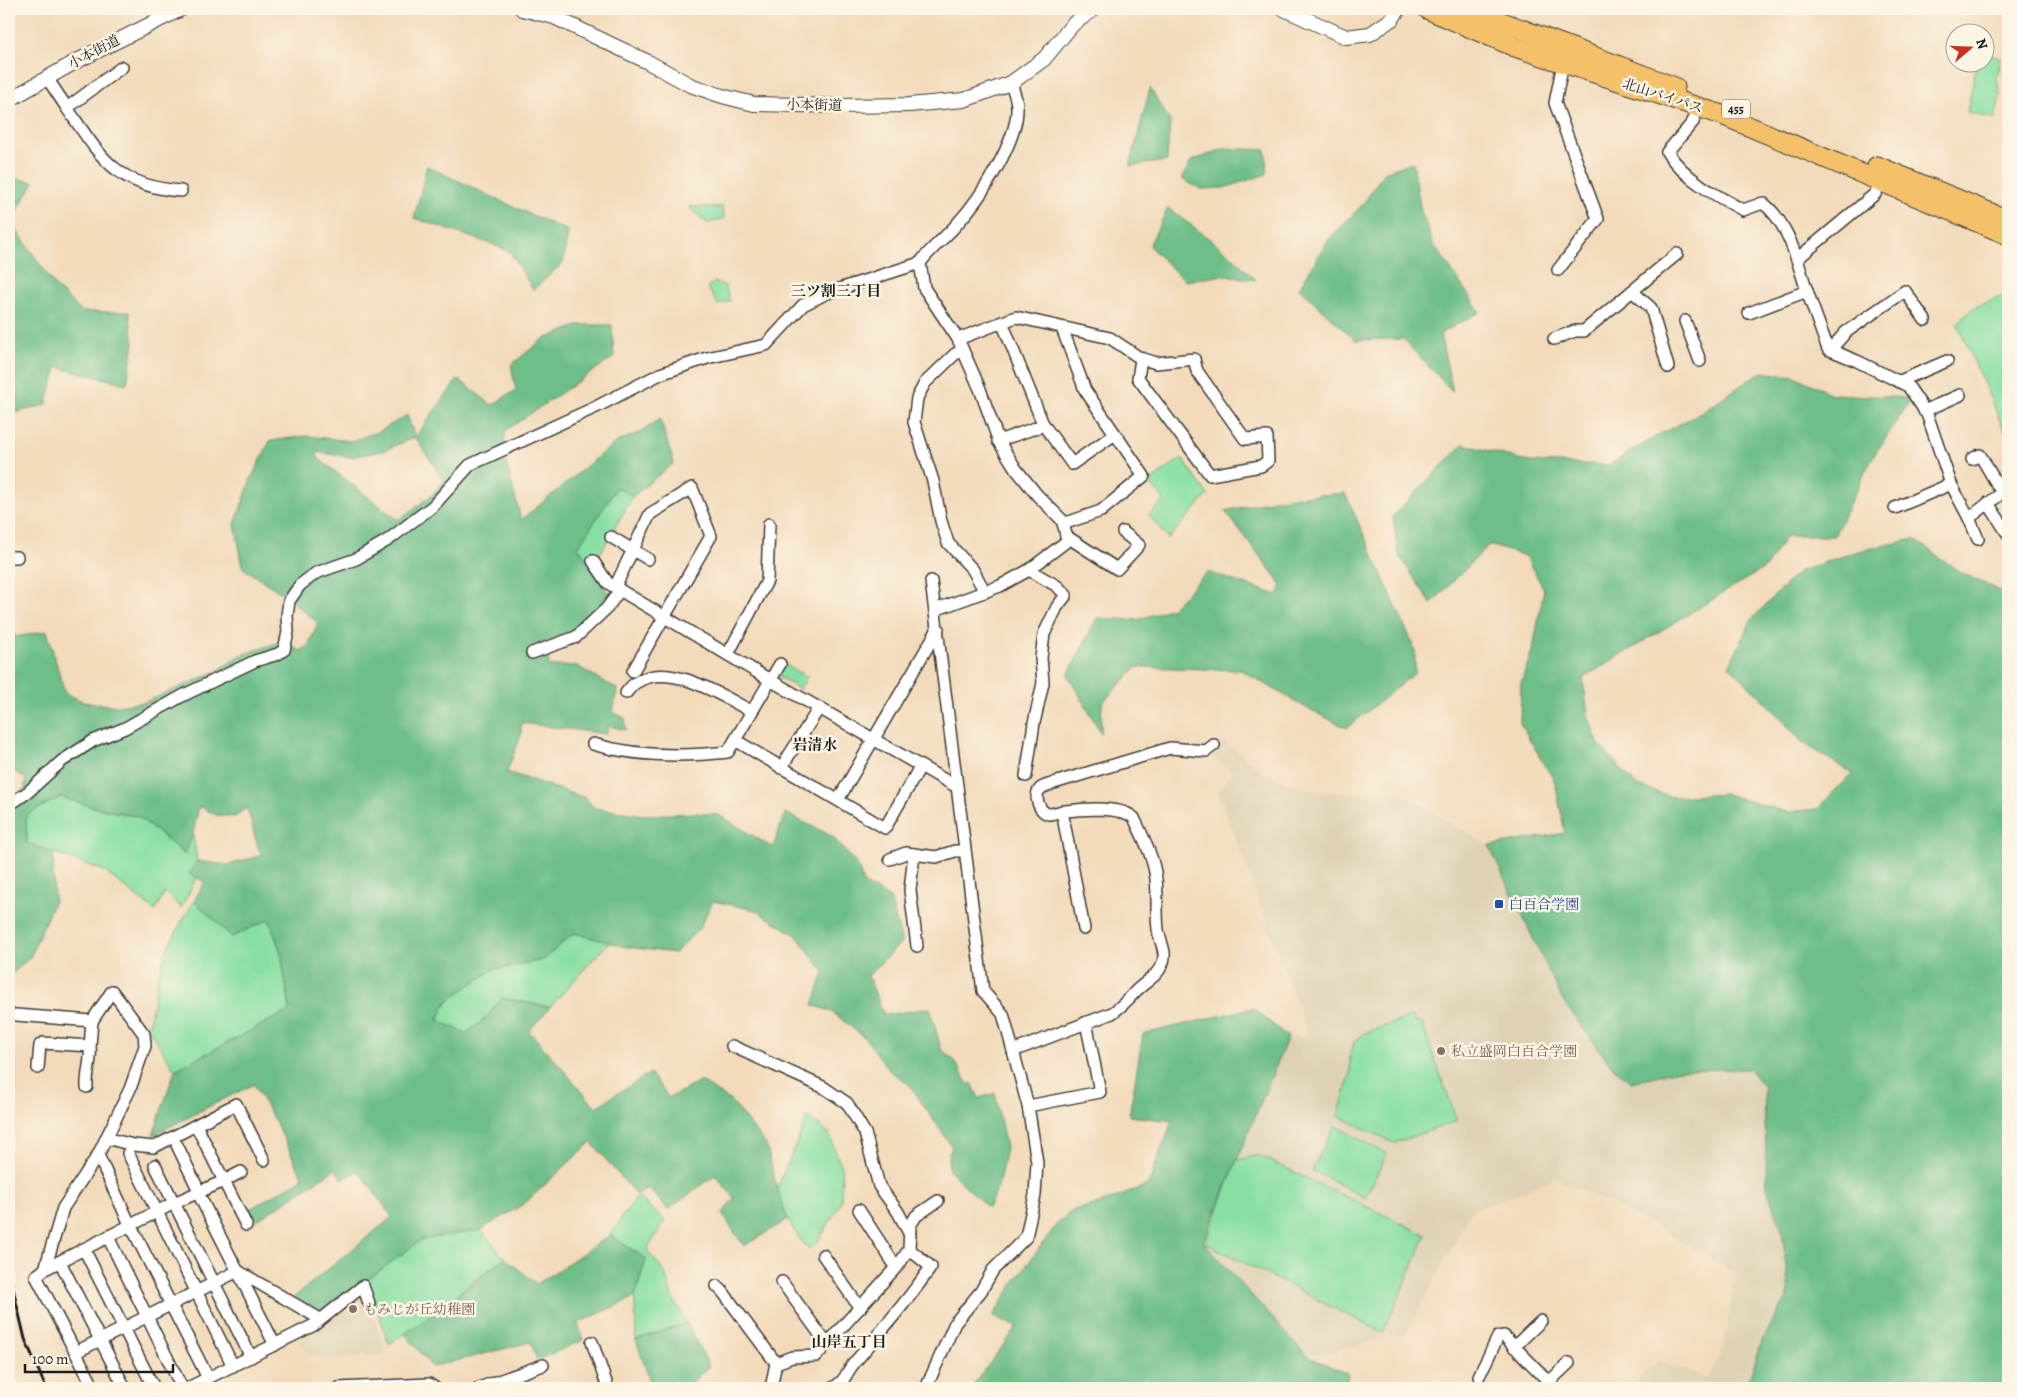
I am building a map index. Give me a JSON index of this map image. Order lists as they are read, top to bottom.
{
  "streets": {
    "highway": ["北山バイパス", "455"],
    "street": ["小本街道"]
  },
  "districts": ["三ツ割三丁目", "岩清水", "山岸五丁目"],
  "places": {
    "transit": ["白百合学園"],
    "other": ["私立盛岡白百合学園", "もみじが丘幼稚園"]
  },
  "scale_bar": "100 m",
  "north": "right"
}
